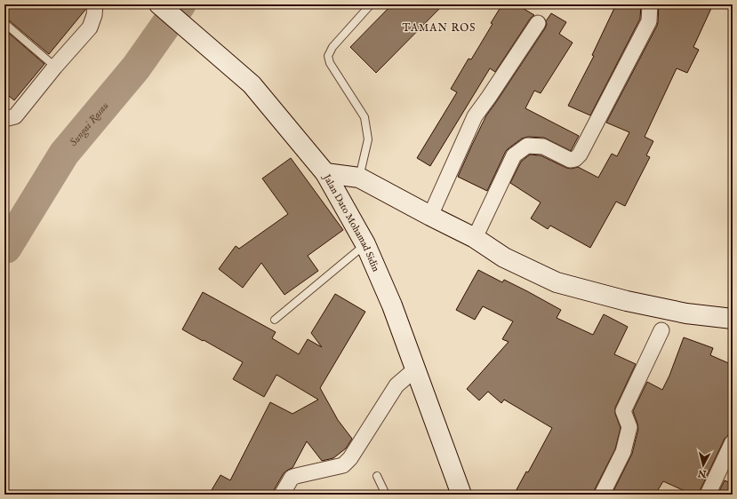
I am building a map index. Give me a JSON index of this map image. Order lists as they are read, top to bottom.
{
  "streets": {
    "main road": ["Jalan Dato Mohamad Sidin"]
  },
  "districts": ["TAMAN ROS"],
  "water": ["Sungai Rasau"],
  "north": "bottom"
}
